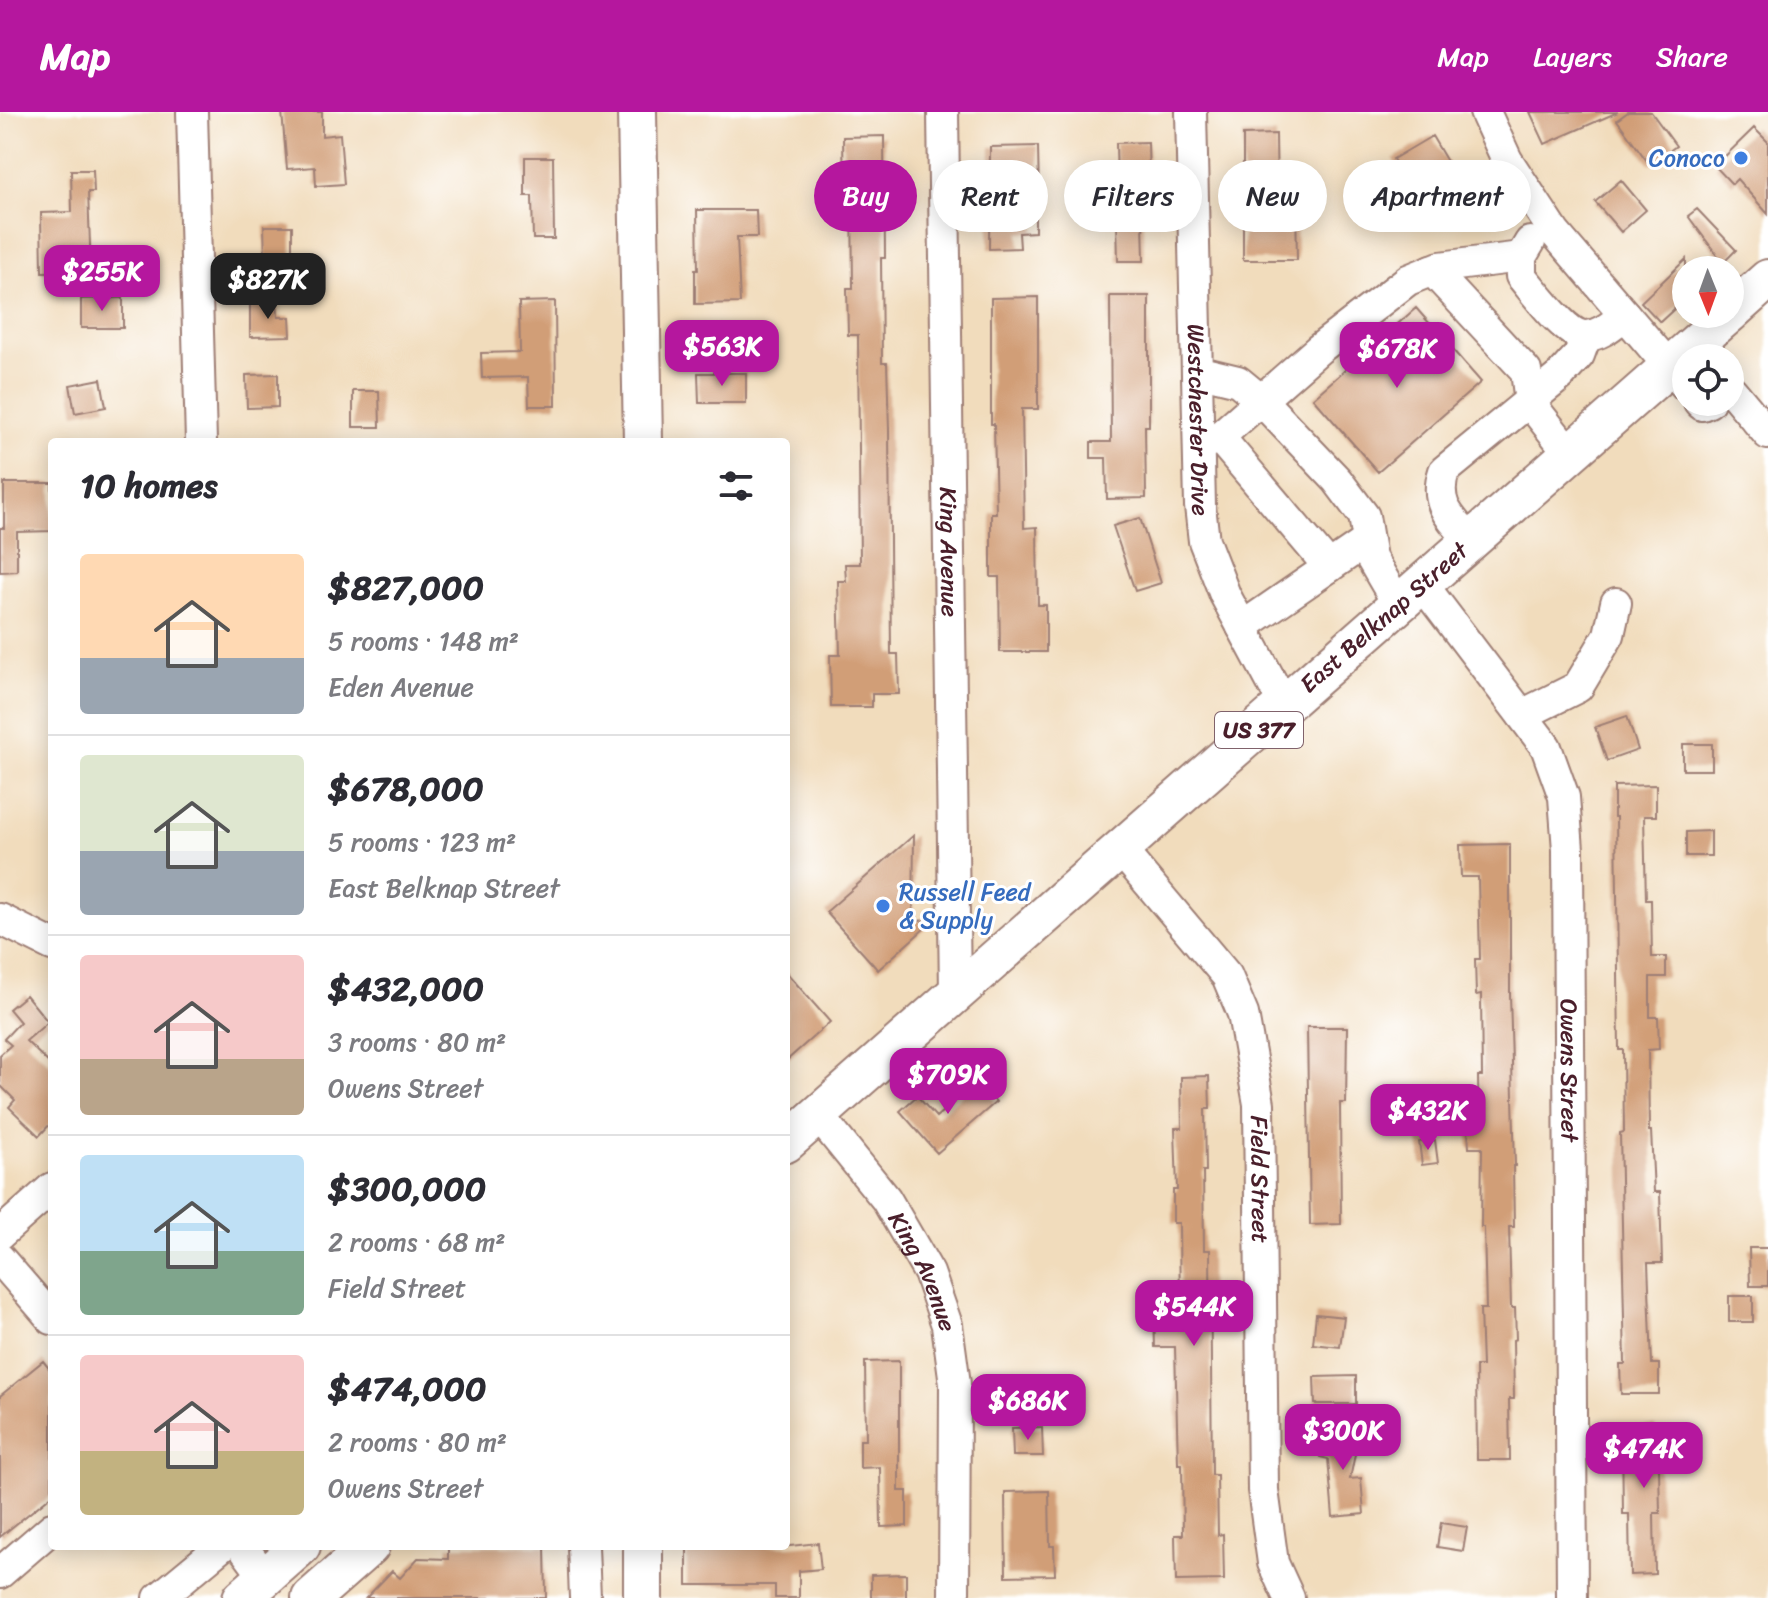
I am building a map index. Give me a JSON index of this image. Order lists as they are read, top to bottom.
{
  "streets": {
    "main road": ["East Belknap Street", "US 377"],
    "street": [
      "Westchester Drive",
      "King Avenue",
      "Owens Street",
      "Field Street"
    ]
  },
  "crossings": [
    ["Westchester Drive", "East Belknap Street"],
    ["Westchester Drive", "Owens Street"],
    ["King Avenue", "East Belknap Street"],
    ["East Belknap Street", "Owens Street"],
    ["East Belknap Street", "Field Street"]
  ],
  "places": ["Conoco", "Russell Feed & Supply"],
  "north": "bottom",
  "page": {
    "header": "Map",
    "nav": ["Map", "Layers", "Share"],
    "chip": [
      "Buy",
      "Rent",
      "Filters",
      "New",
      "Apartment"
    ],
    "price": [
      "$255K",
      "$827K",
      "$563K",
      "$678K",
      "$709K",
      "$432K",
      "$544K",
      "$686K",
      "$300K",
      "$474K"
    ],
    "heading": "10 homes",
    "list": [
      {
        "name": "$827,000",
        "note": "5 rooms · 148 m² · Eden Avenue"
      },
      {
        "name": "$678,000",
        "note": "5 rooms · 123 m² · East Belknap Street"
      },
      {
        "name": "$432,000",
        "note": "3 rooms · 80 m² · Owens Street"
      },
      {
        "name": "$300,000",
        "note": "2 rooms · 68 m² · Field Street"
      },
      {
        "name": "$474,000",
        "note": "2 rooms · 80 m² · Owens Street"
      }
    ]
  }
}
